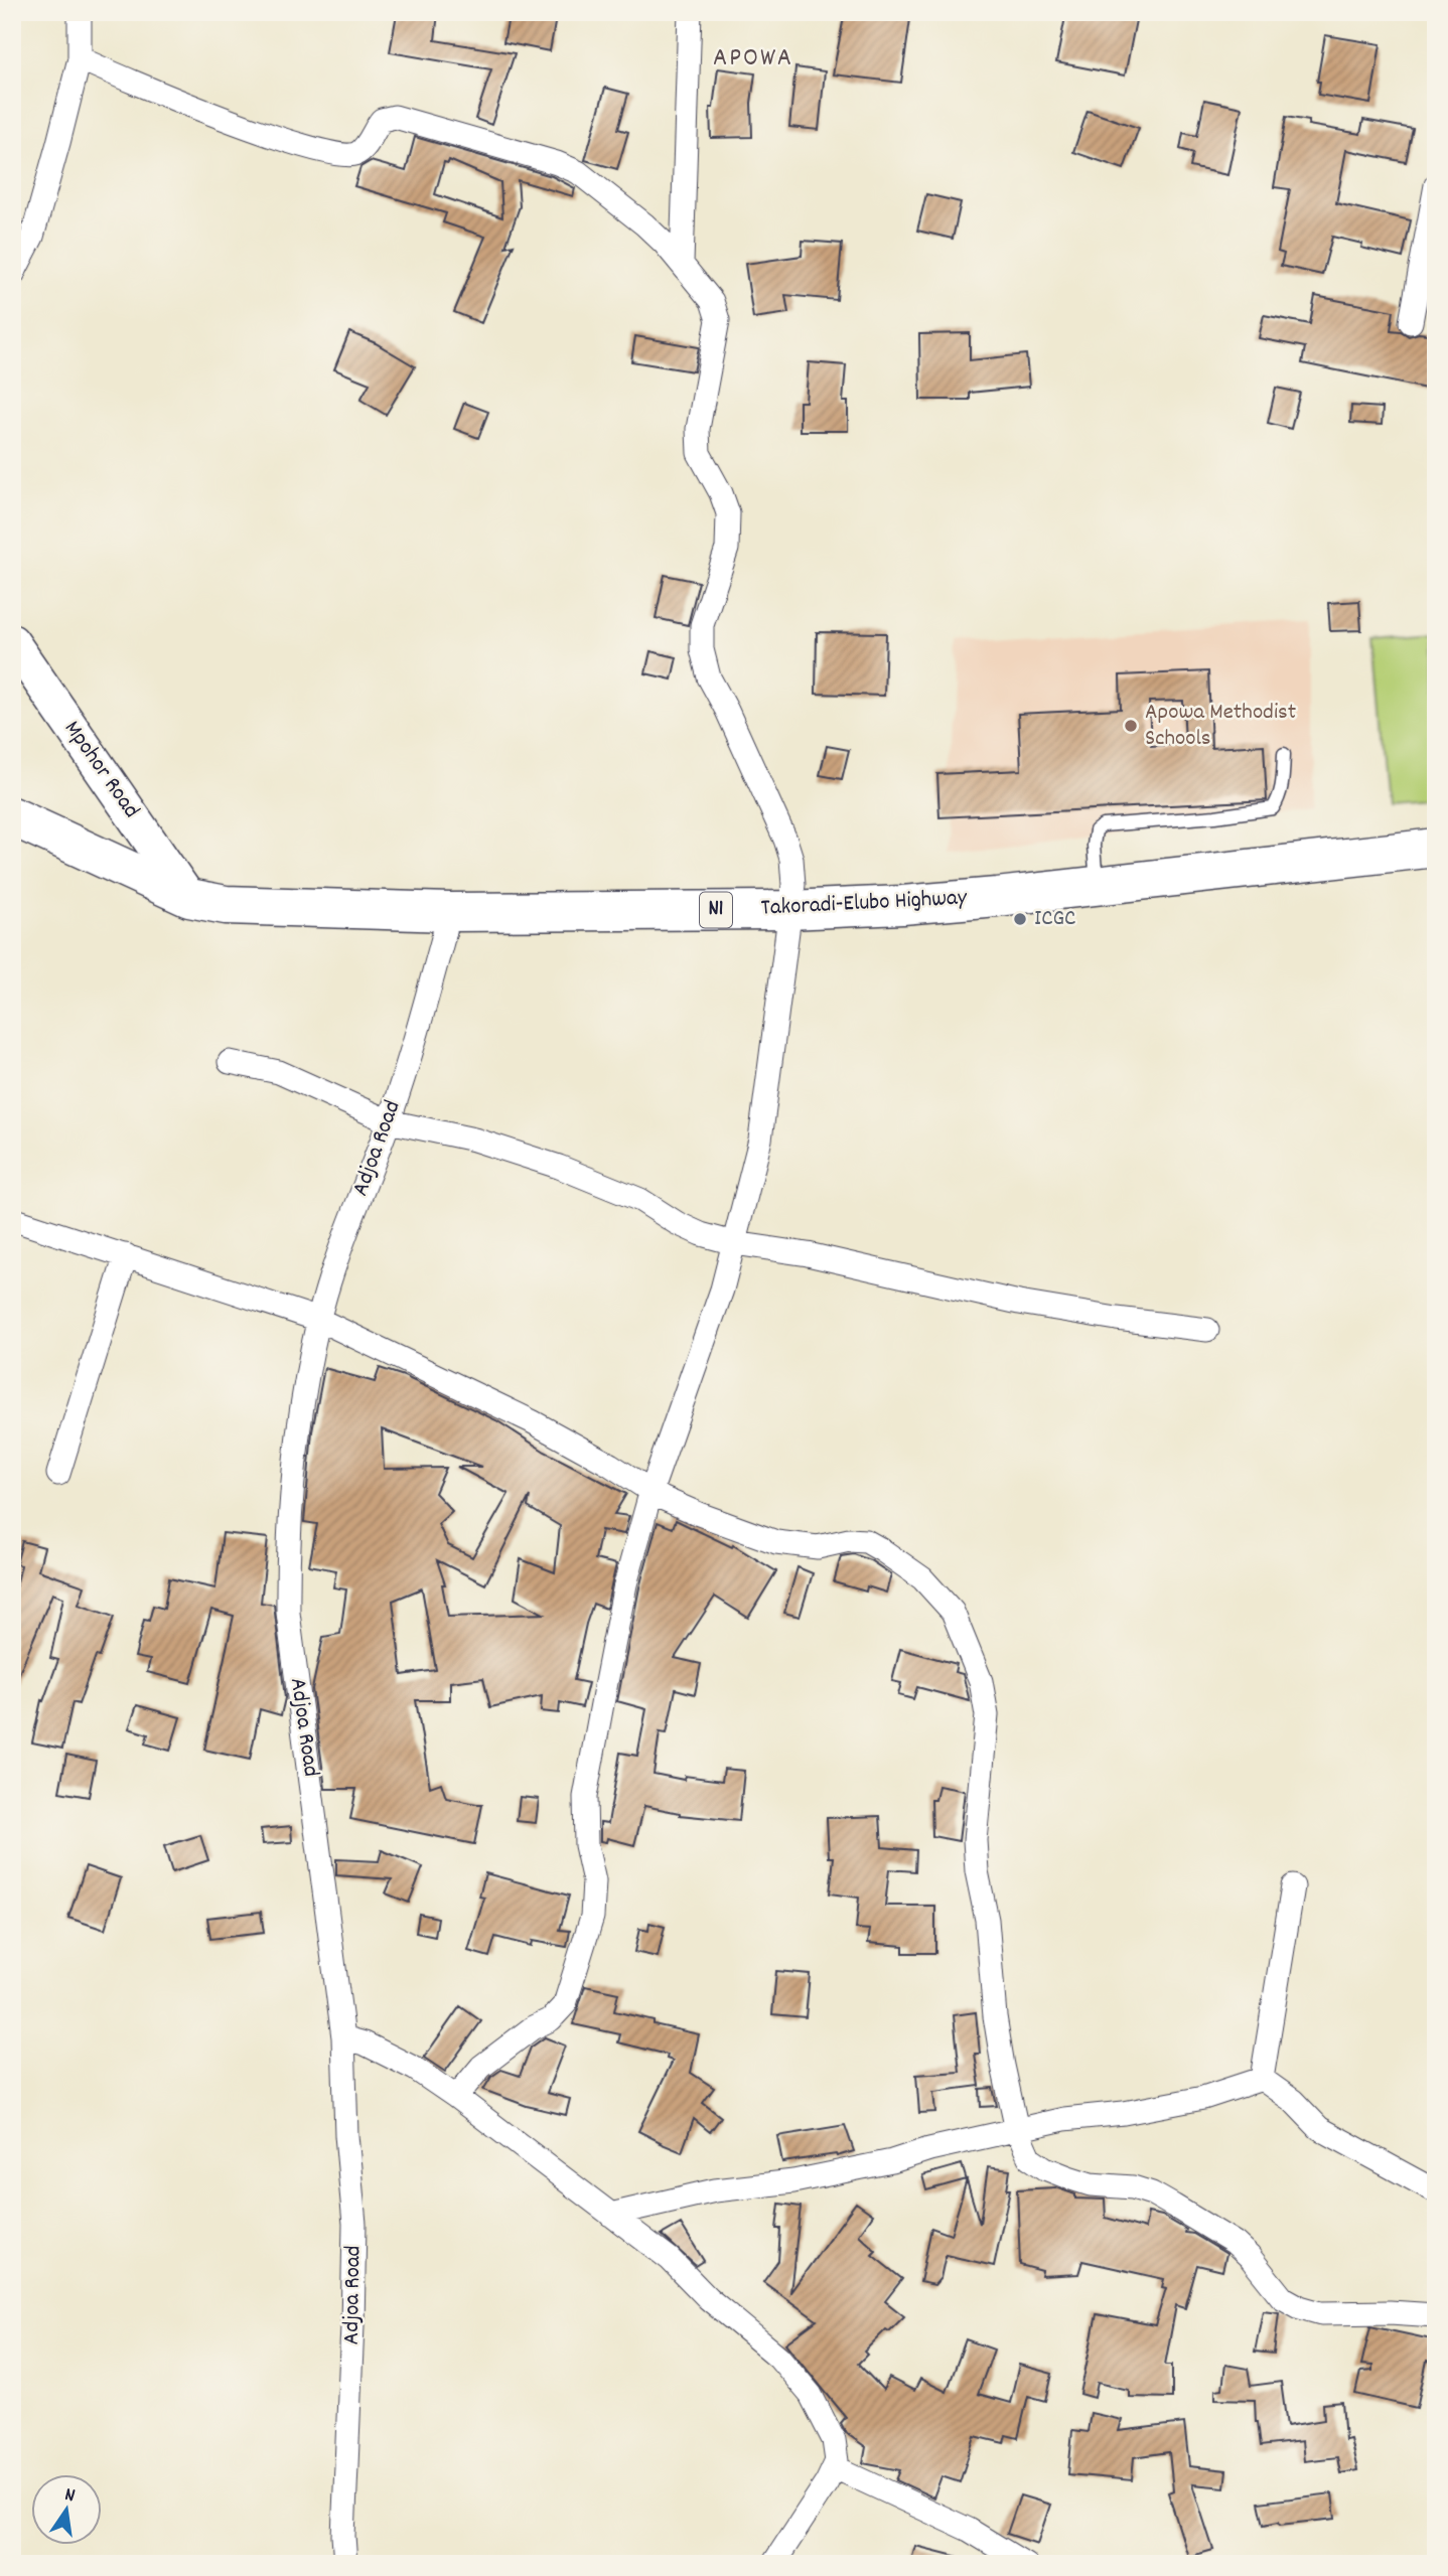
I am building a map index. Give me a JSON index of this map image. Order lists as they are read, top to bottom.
{
  "streets": {
    "highway": ["Takoradi-Elubo Highway", "N1"],
    "main road": ["Mpohor Road"],
    "street": ["Adjoa Road"]
  },
  "crossings": [
    ["Mpohor Road", "Takoradi-Elubo Highway"],
    ["Takoradi-Elubo Highway", "Adjoa Road"]
  ],
  "districts": ["APOWA"],
  "places": ["Apowa Methodist Schools", "ICGC"],
  "north": "top"
}
